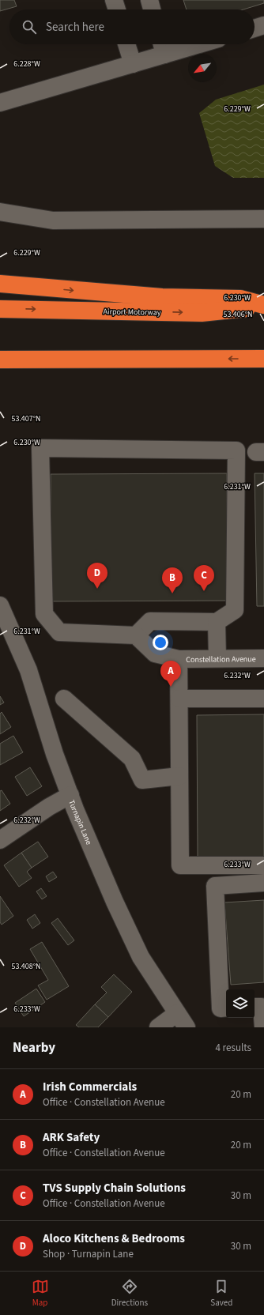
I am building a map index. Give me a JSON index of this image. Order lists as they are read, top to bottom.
{
  "streets": {
    "highway": ["Airport Motorway"],
    "street": ["Constellation Avenue", "Turnapin Lane"]
  },
  "north": "bottom left",
  "page": {
    "search": "Search here",
    "pins": [
      "D",
      "C",
      "B",
      "A"
    ],
    "heading": ["Nearby", "4 results"],
    "list": [
      {
        "mark": "A",
        "name": "Irish Commercials",
        "note": "Office · Constellation Avenue",
        "value": "20 m"
      },
      {
        "mark": "B",
        "name": "ARK Safety",
        "note": "Office · Constellation Avenue",
        "value": "20 m"
      },
      {
        "mark": "C",
        "name": "TVS Supply Chain Solutions",
        "note": "Office · Constellation Avenue",
        "value": "30 m"
      },
      {
        "mark": "D",
        "name": "Aloco Kitchens & Bedrooms",
        "note": "Shop · Turnapin Lane",
        "value": "30 m"
      }
    ],
    "nav": ["Map", "Directions", "Saved"]
  },
  "coordinates": [
    "6.228°W",
    "6.229°W",
    "6.230°W",
    "53.406°N",
    "53.407°N",
    "6.231°W",
    "6.232°W",
    "6.233°W",
    "53.408°N"
  ]
}
